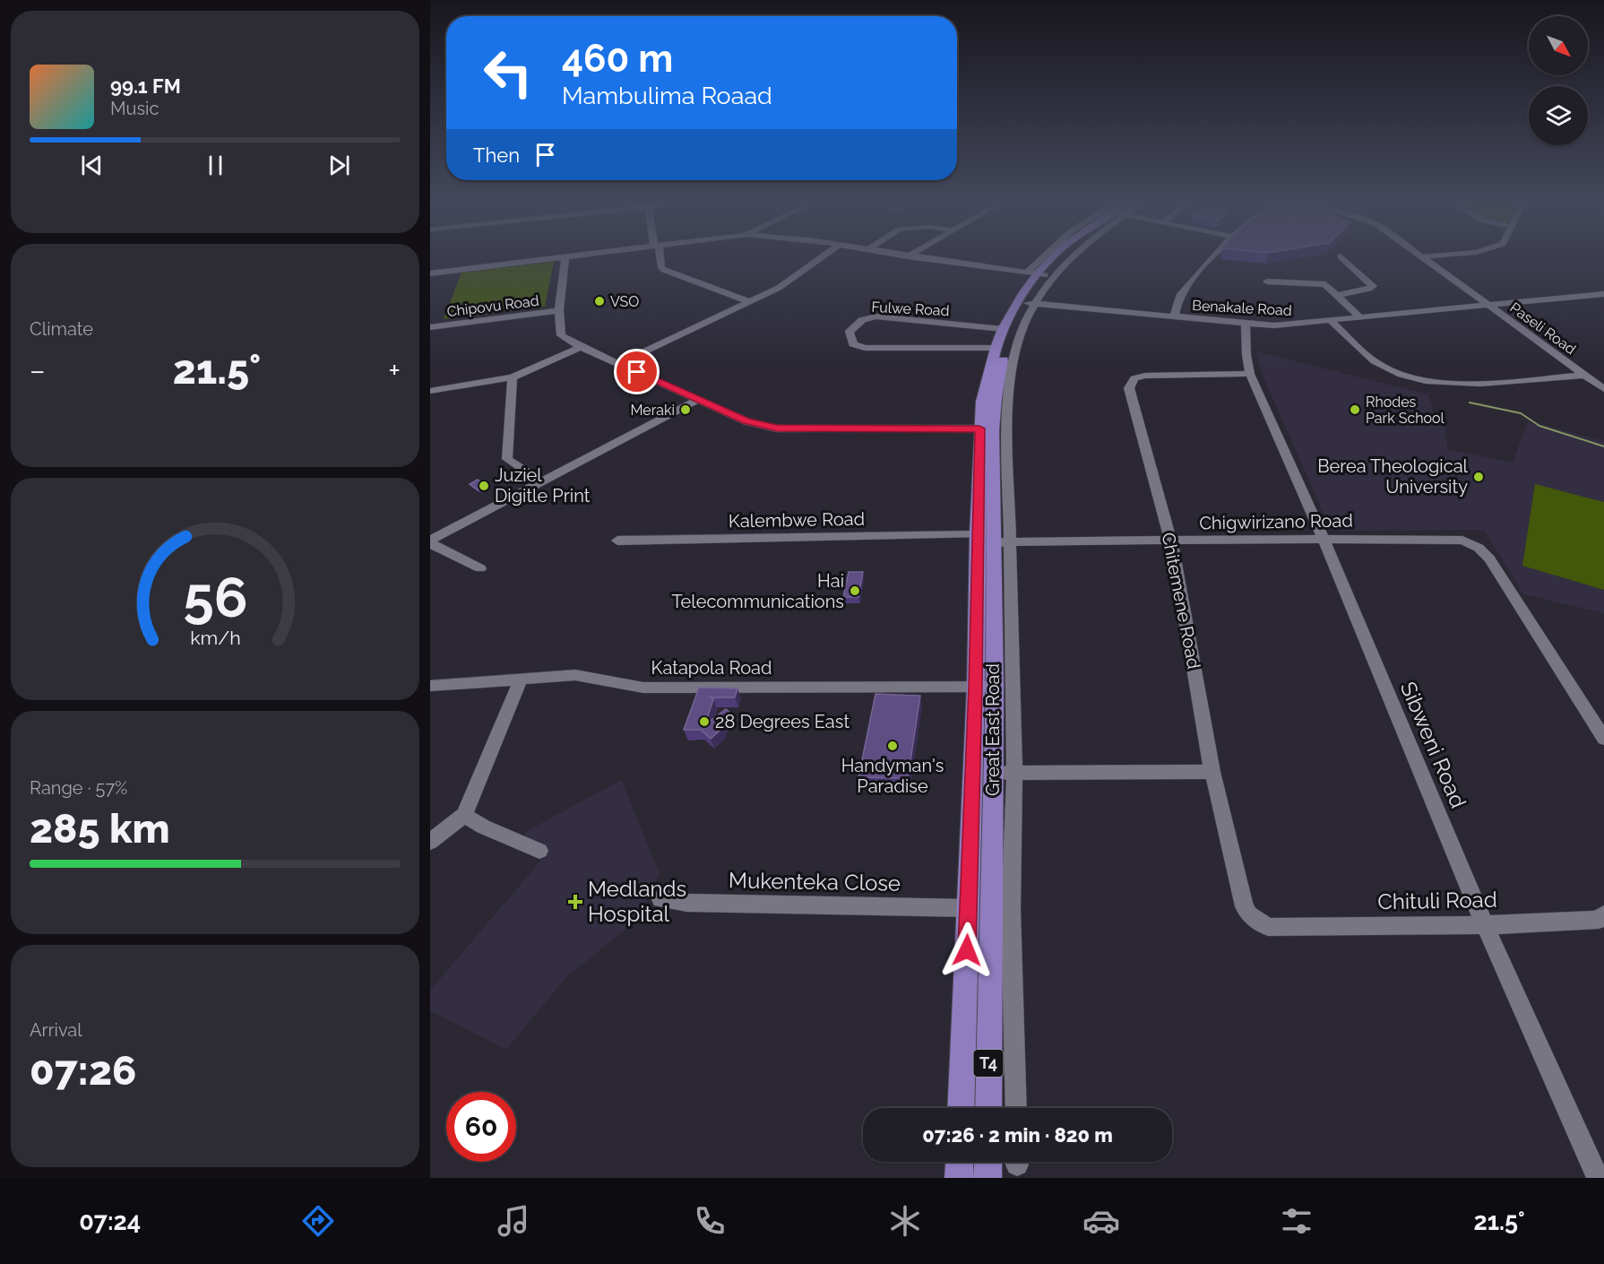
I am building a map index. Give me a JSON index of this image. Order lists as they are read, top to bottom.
{
  "streets": {
    "main road": ["Great East Road", "T4"],
    "street": [
      "Chipovu Road",
      "Benakale Road",
      "Fulwe Road",
      "Paseli Road",
      "Kalembwe Road",
      "Chigwirizano Road",
      "Chitemene Road",
      "Katapola Road",
      "Sibweni Road",
      "Mukenteka Close",
      "Chituli Road"
    ]
  },
  "crossings": [
    ["Benakale Road", "Paseli Road"],
    ["Benakale Road", "Great East Road"],
    ["Benakale Road", "Sibweni Road"],
    ["Fulwe Road", "Great East Road"],
    ["Kalembwe Road", "Great East Road"],
    ["Chigwirizano Road", "Chitemene Road"],
    ["Chigwirizano Road", "Great East Road"],
    ["Chigwirizano Road", "Sibweni Road"],
    ["Chitemene Road", "Sibweni Road"],
    ["Chitemene Road", "Chituli Road"],
    ["Katapola Road", "Great East Road"],
    ["Great East Road", "Mukenteka Close"],
    ["Sibweni Road", "Chituli Road"]
  ],
  "places": {
    "other": [
      "VSO",
      "Meraki",
      "Rhodes Park School",
      "Berea Theological University",
      "Juziel Digitle Print",
      "Hai Telecommunications",
      "28 Degrees East",
      "Handyman's Paradise"
    ],
    "health": ["Medlands Hospital"]
  },
  "north": "bottom right",
  "page": {
    "turn": ["460 m", "Mambulima Roaad"],
    "song": ["99.1 FM", "Music"],
    "then": "Then",
    "tile": [
      "Climate",
      ["Range · 57%", "285 km"],
      ["Arrival", "07:26"]
    ],
    "heat": ["−", "21.5°", "+"],
    "limit": "60",
    "trip": "07:26 · 2 min · 820 m",
    "tabs": ["07:24", "21.5°"],
    "gauge": ["56", "km/h"]
  }
}
